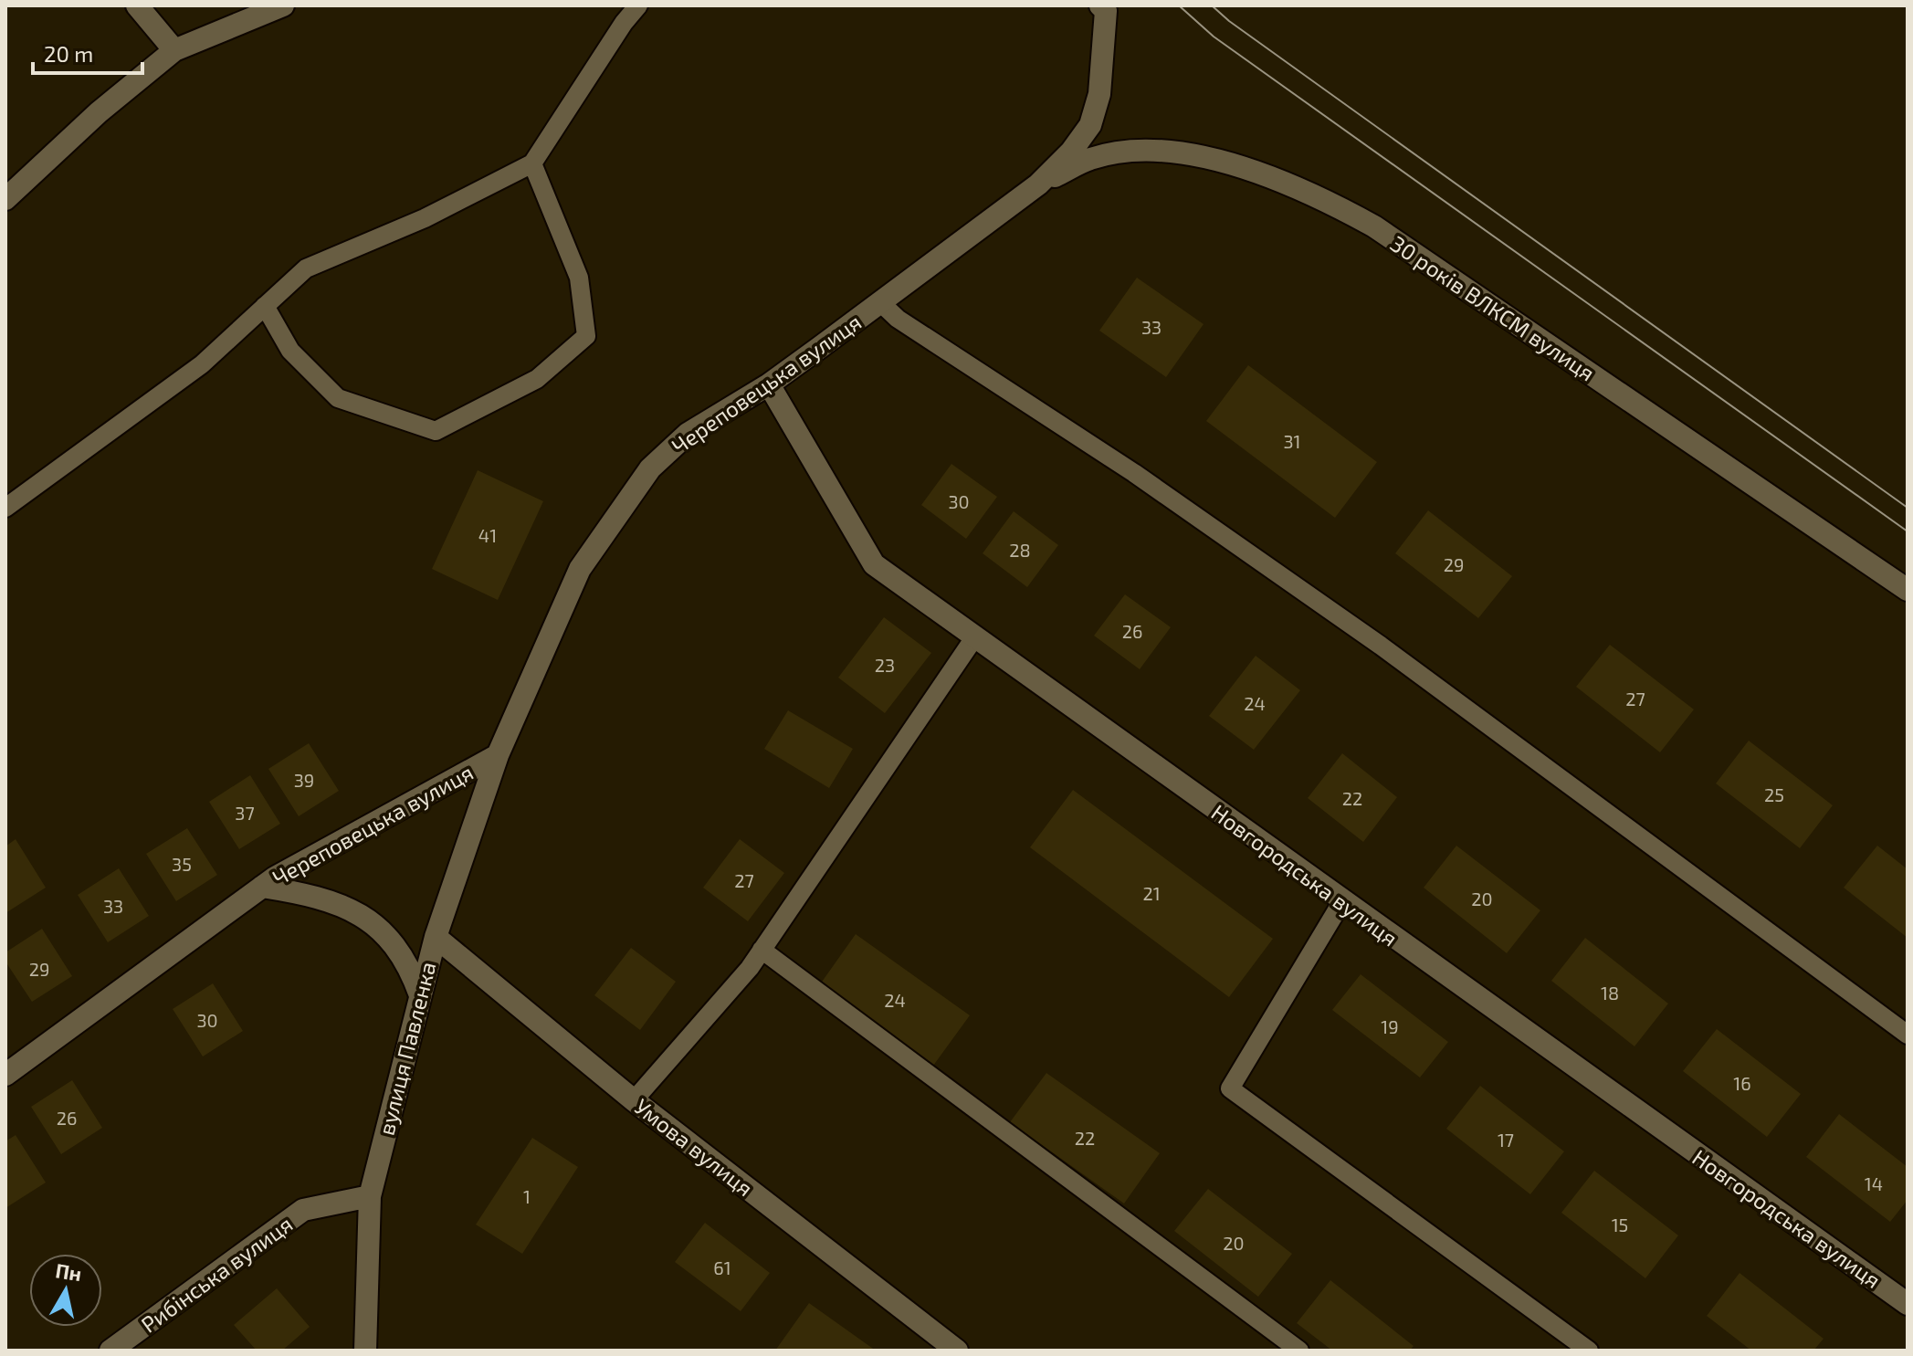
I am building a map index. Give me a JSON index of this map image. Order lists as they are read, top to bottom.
{
  "streets": {
    "street": [
      "30 років ВЛКСМ вулиця",
      "Череповецька вулиця",
      "Новгородська вулиця",
      "вулиця Павленка",
      "Умова вулиця",
      "Рибінська вулиця"
    ]
  },
  "crossings": [
    ["30 років ВЛКСМ вулиця", "Череповецька вулиця"],
    ["Череповецька вулиця", "Новгородська вулиця"],
    ["Череповецька вулиця", "вулиця Павленка"],
    ["вулиця Павленка", "Умова вулиця"],
    ["вулиця Павленка", "Рибінська вулиця"]
  ],
  "house_numbers": [
    "33",
    "31",
    "30",
    "41",
    "28",
    "29",
    "26",
    "23",
    "27",
    "24",
    "39",
    "25",
    "22",
    "37",
    "35",
    "27",
    "21",
    "20",
    "33",
    "29",
    "18",
    "24",
    "30",
    "19",
    "16",
    "26",
    "22",
    "17",
    "14",
    "1",
    "15",
    "20",
    "61"
  ],
  "scale_bar": "20 m",
  "north": "top"
}
